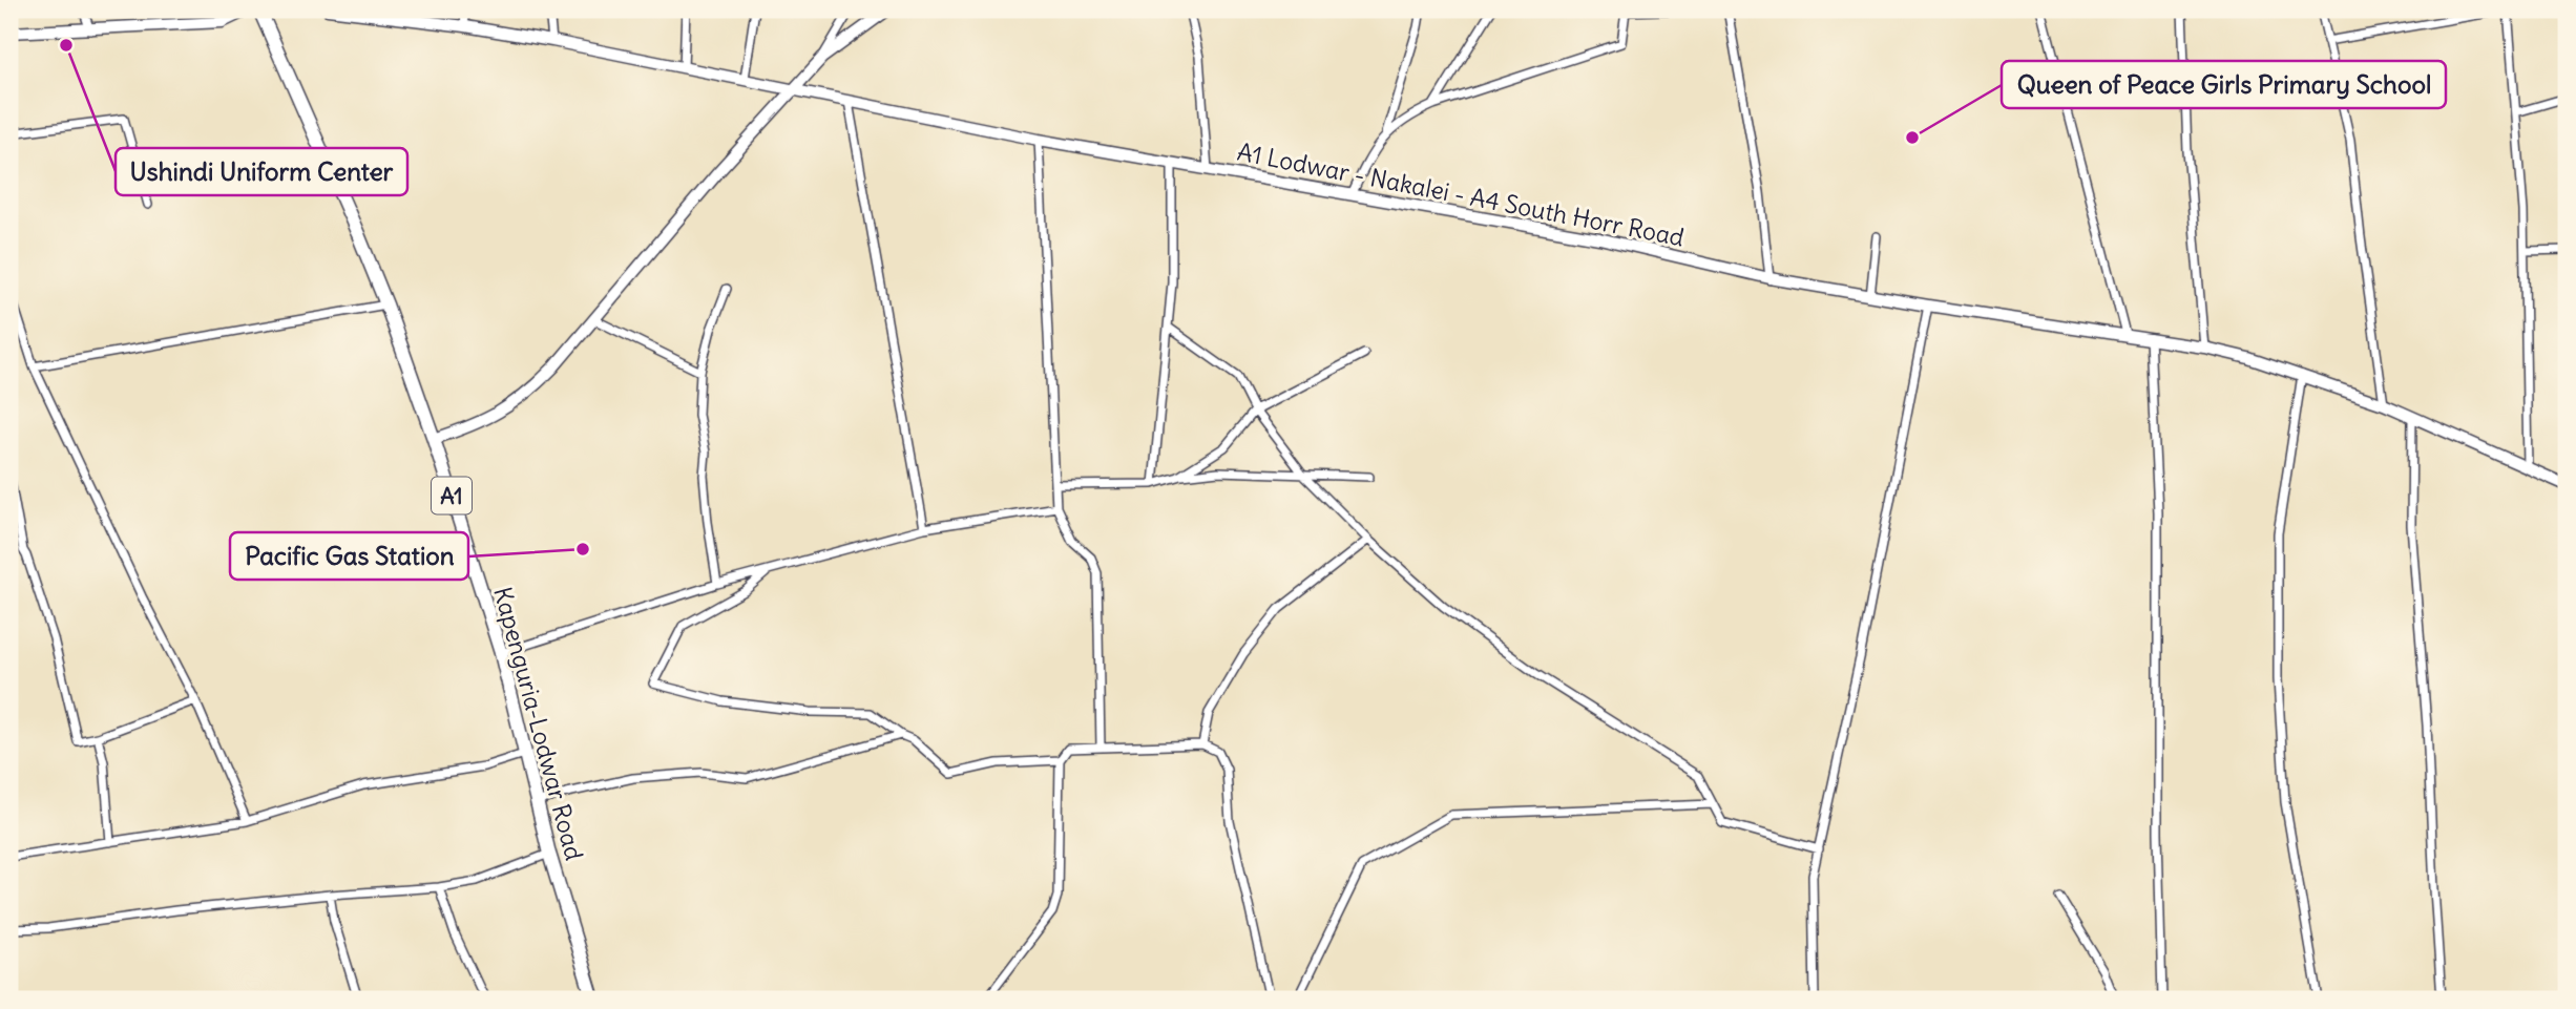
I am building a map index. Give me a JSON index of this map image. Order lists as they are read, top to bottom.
{
  "streets": {
    "highway": ["A1", "Kapenguria-Lodwar Road"],
    "main road": ["A1 Lodwar - Nakalei - A4 South Horr Road"]
  },
  "places": ["Ushindi Uniform Center", "Queen of Peace Girls Primary School", "Pacific Gas Station"]
}
